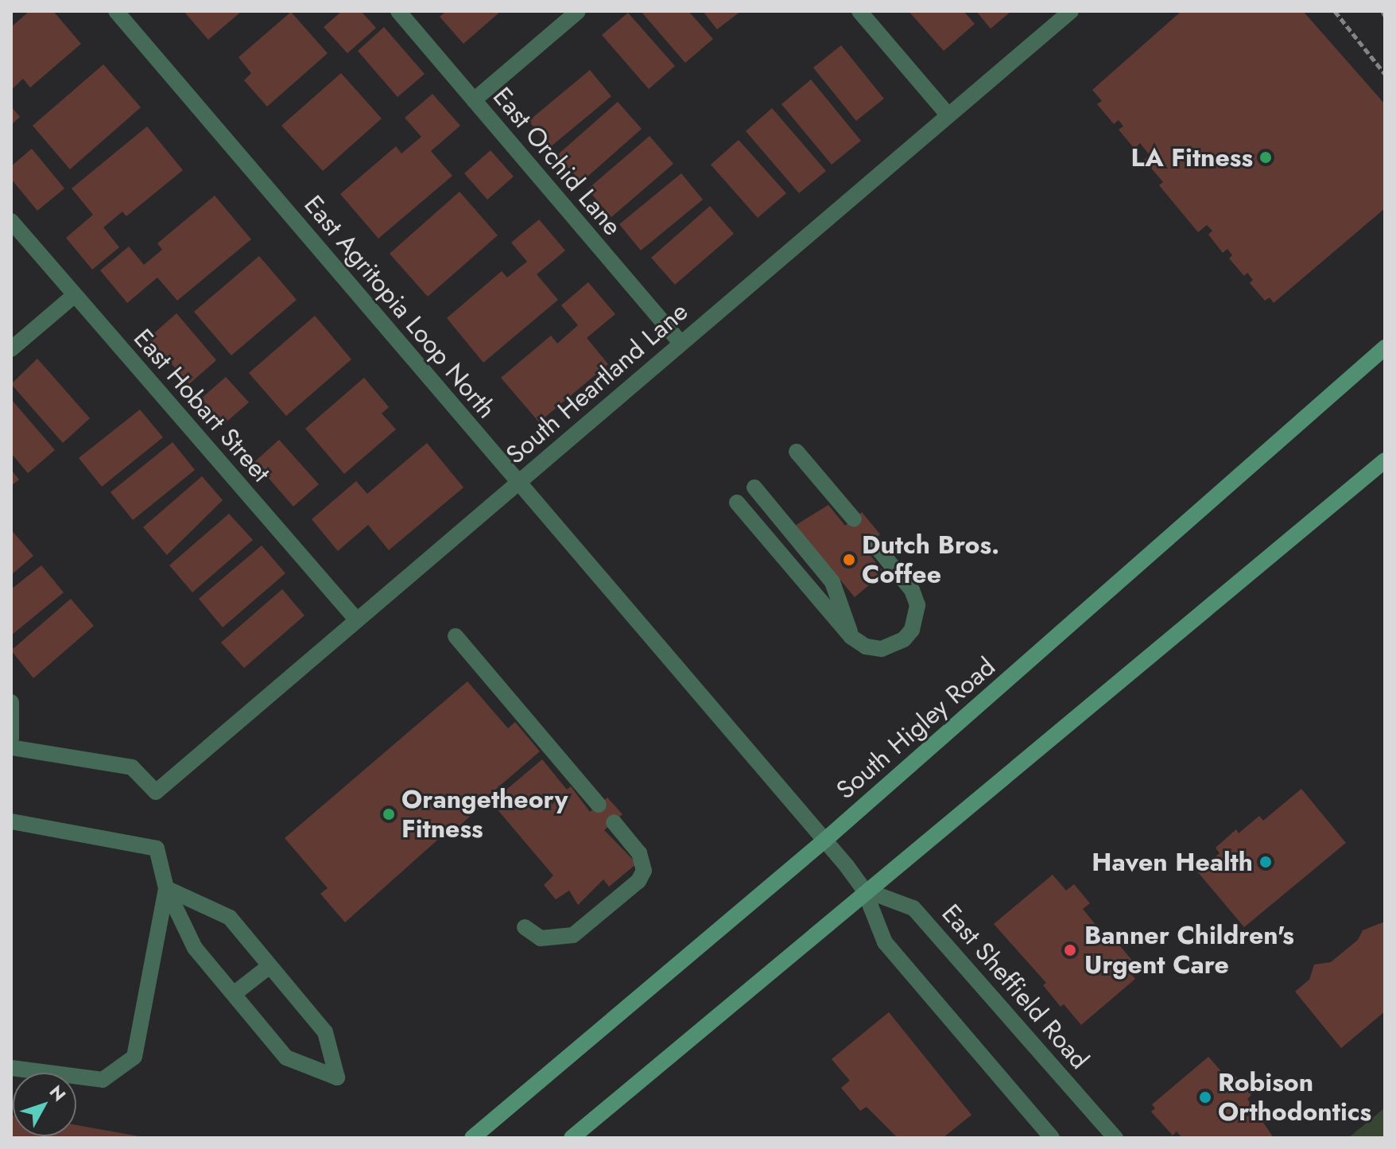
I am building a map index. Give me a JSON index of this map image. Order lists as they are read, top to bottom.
{
  "streets": {
    "main road": ["South Higley Road"],
    "street": [
      "East Orchid Lane",
      "East Agritopia Loop North",
      "South Heartland Lane",
      "East Hobart Street",
      "East Sheffield Road"
    ]
  },
  "crossings": [
    ["East Orchid Lane", "South Heartland Lane"],
    ["East Agritopia Loop North", "South Heartland Lane"],
    ["East Agritopia Loop North", "South Higley Road"],
    ["East Agritopia Loop North", "East Sheffield Road"],
    ["South Heartland Lane", "East Hobart Street"]
  ],
  "places": [
    "LA Fitness",
    "Dutch Bros. Coffee",
    "Orangetheory Fitness",
    "Haven Health",
    "Banner Children's Urgent Care",
    "Robison Orthodontics"
  ],
  "north": "top right"
}
